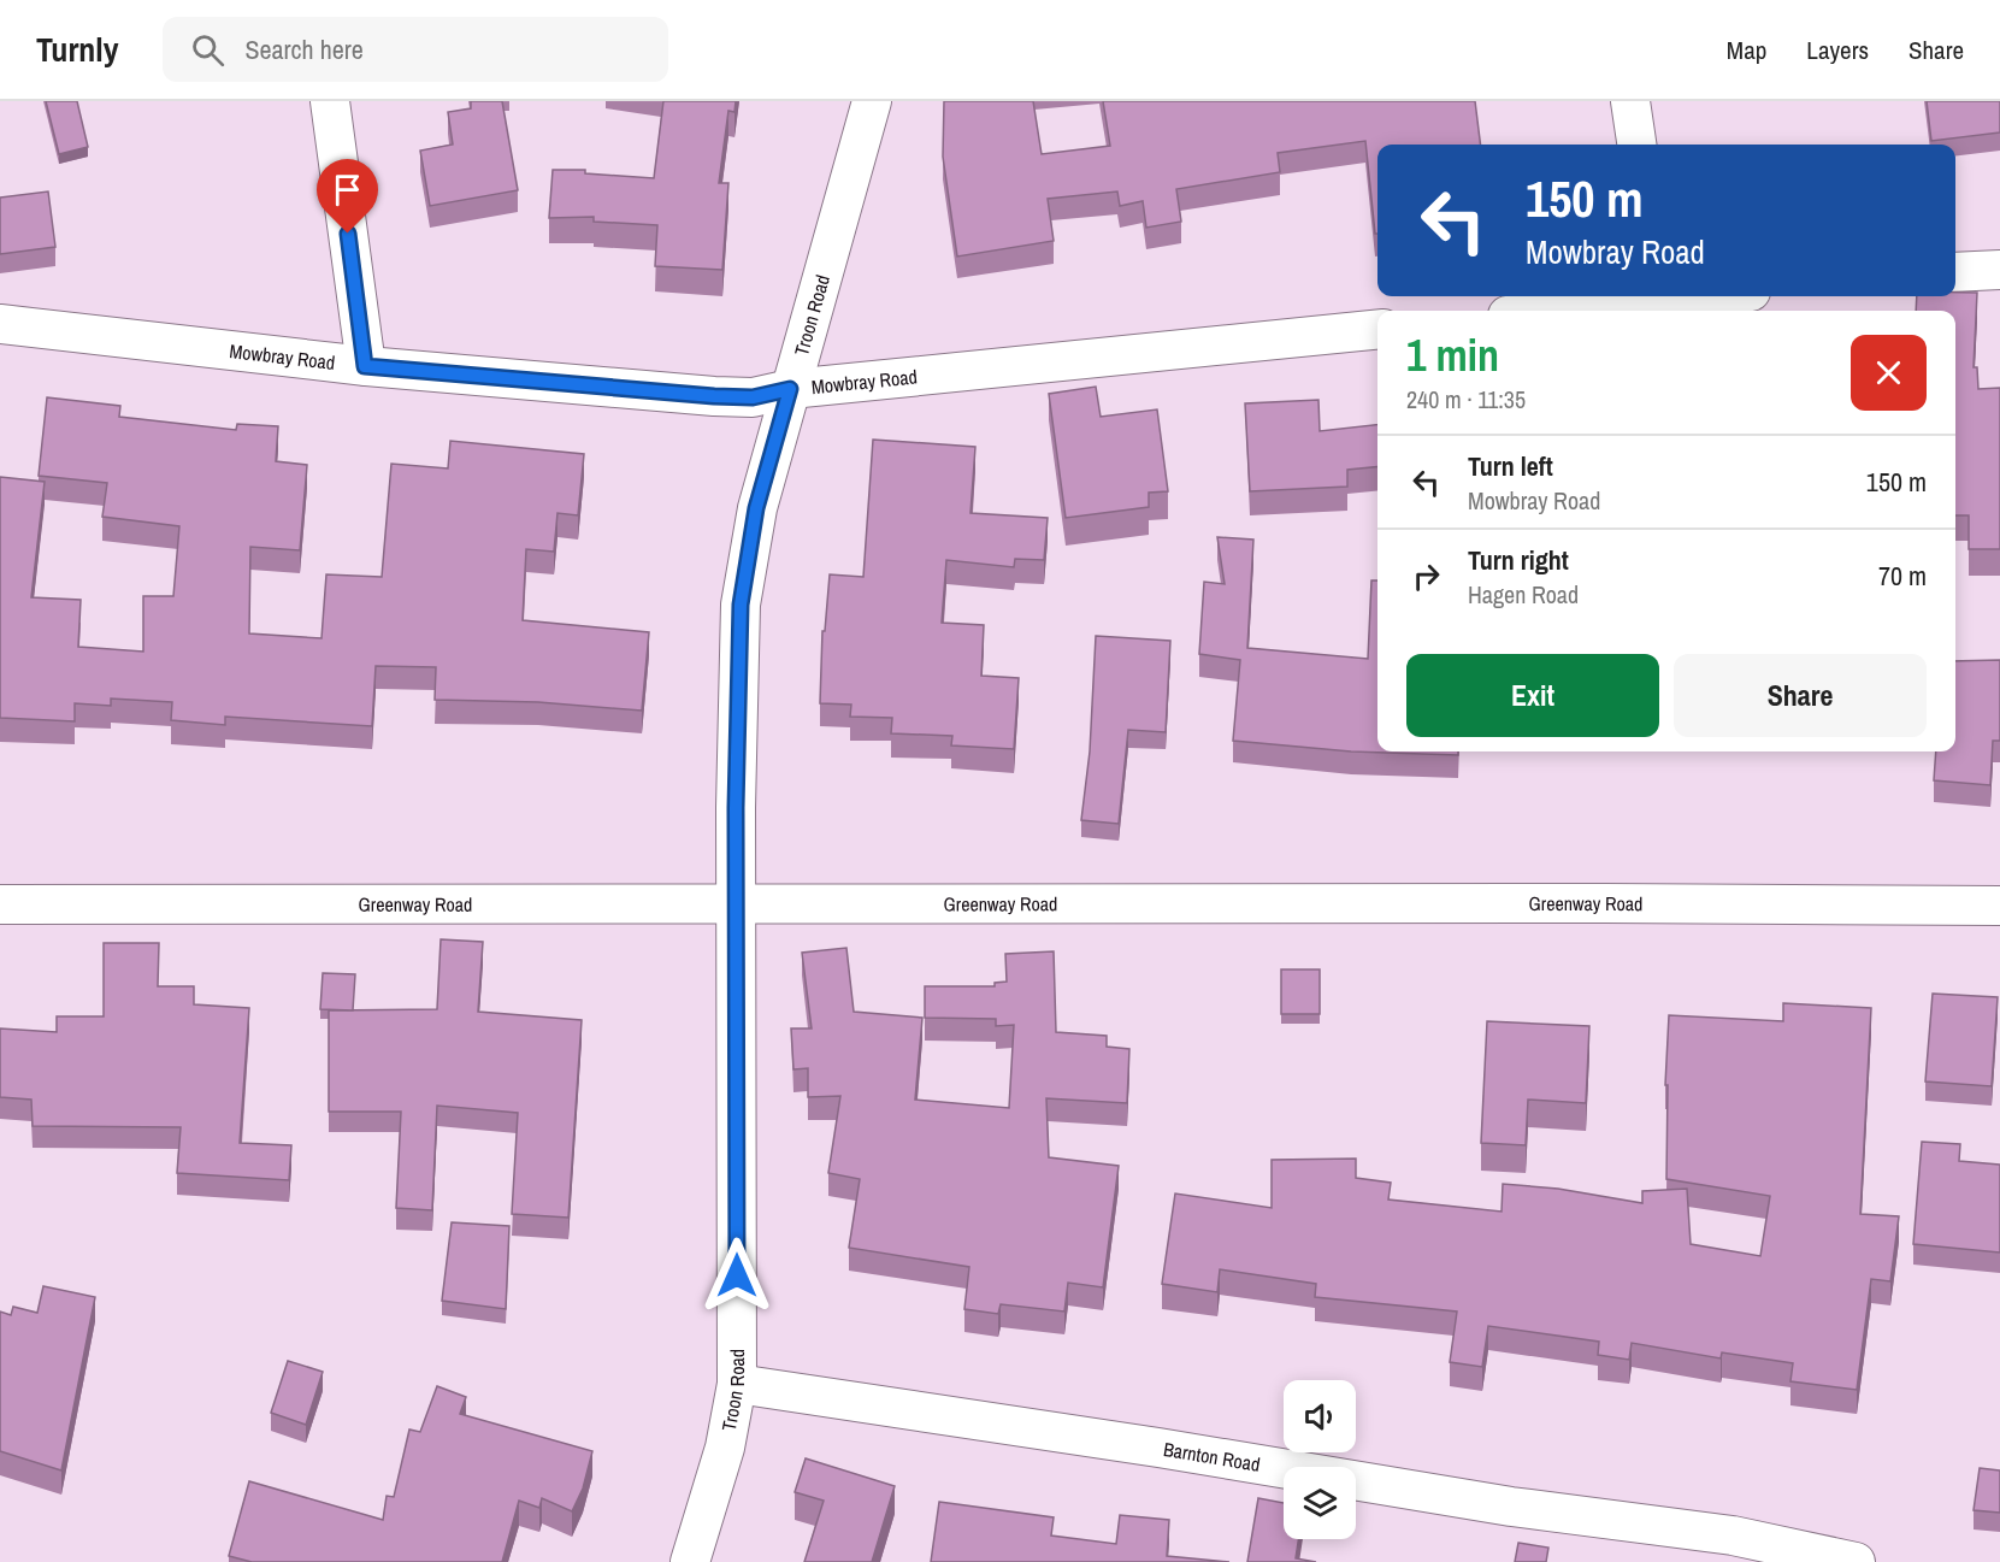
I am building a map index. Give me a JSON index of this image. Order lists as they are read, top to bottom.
{
  "streets": {
    "street": [
      "Troon Road",
      "Mowbray Road",
      "Greenway Road",
      "Barnton Road"
    ]
  },
  "crossings": [
    ["Troon Road", "Mowbray Road"],
    ["Troon Road", "Greenway Road"],
    ["Troon Road", "Barnton Road"]
  ],
  "page": {
    "header": "Turnly",
    "search": "Search here",
    "nav": ["Map", "Layers", "Share"],
    "turn": ["150 m", "Mowbray Road"],
    "heading": ["1 min", "240 m · 11:35"],
    "list": [
      {
        "name": "Turn left",
        "note": "Mowbray Road",
        "value": "150 m"
      },
      {
        "name": "Turn right",
        "note": "Hagen Road",
        "value": "70 m"
      }
    ],
    "buttons": ["Exit", "Share"]
  }
}
